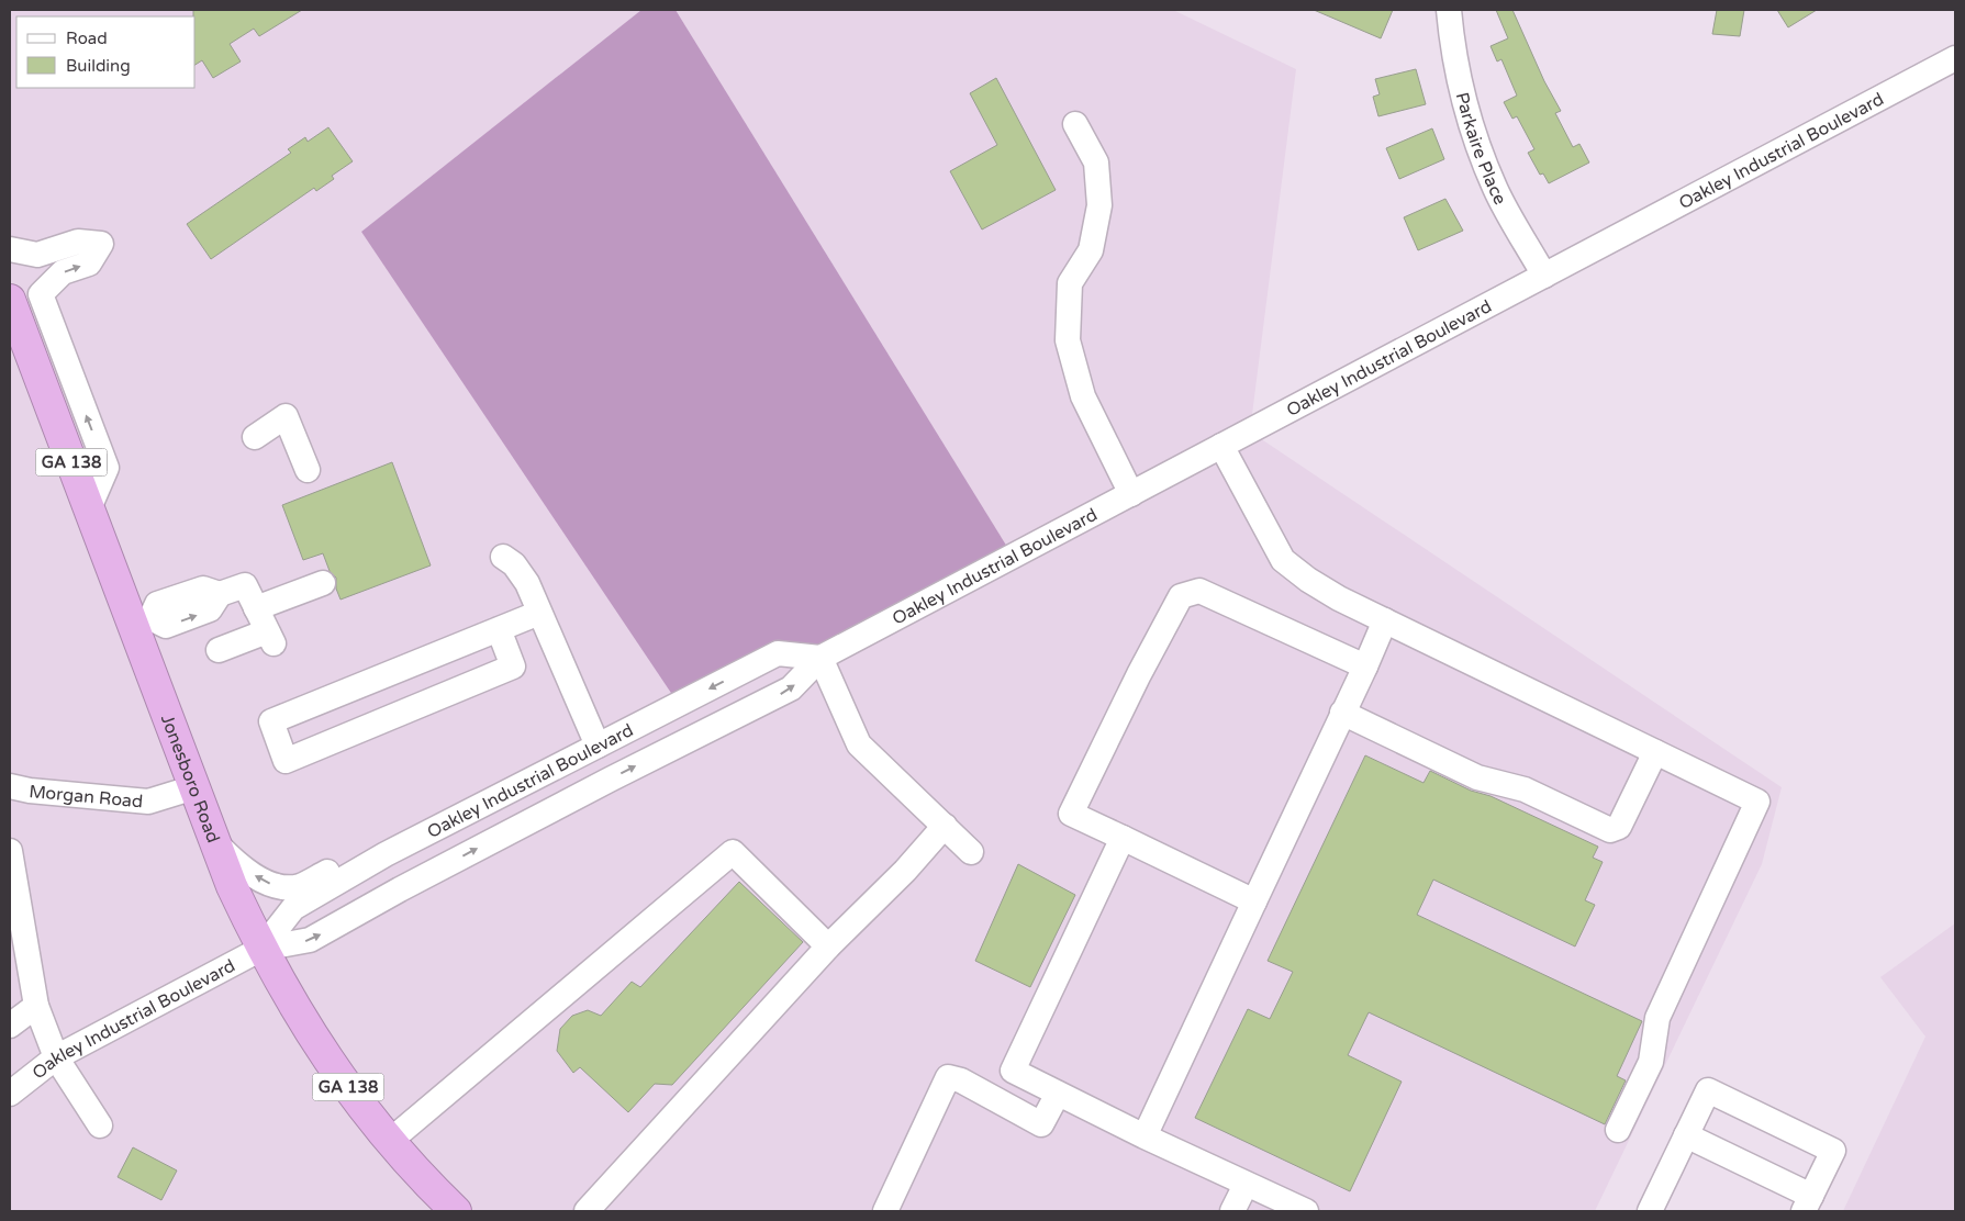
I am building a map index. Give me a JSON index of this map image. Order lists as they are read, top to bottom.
{
  "streets": {
    "highway": ["GA 138", "Jonesboro Road"],
    "street": ["Parkaire Place", "Oakley Industrial Boulevard", "Morgan Road"]
  },
  "crossings": [
    ["Parkaire Place", "Oakley Industrial Boulevard"],
    ["Oakley Industrial Boulevard", "Jonesboro Road"],
    ["Jonesboro Road", "Morgan Road"]
  ],
  "legend": ["Road", "Building"]
}
